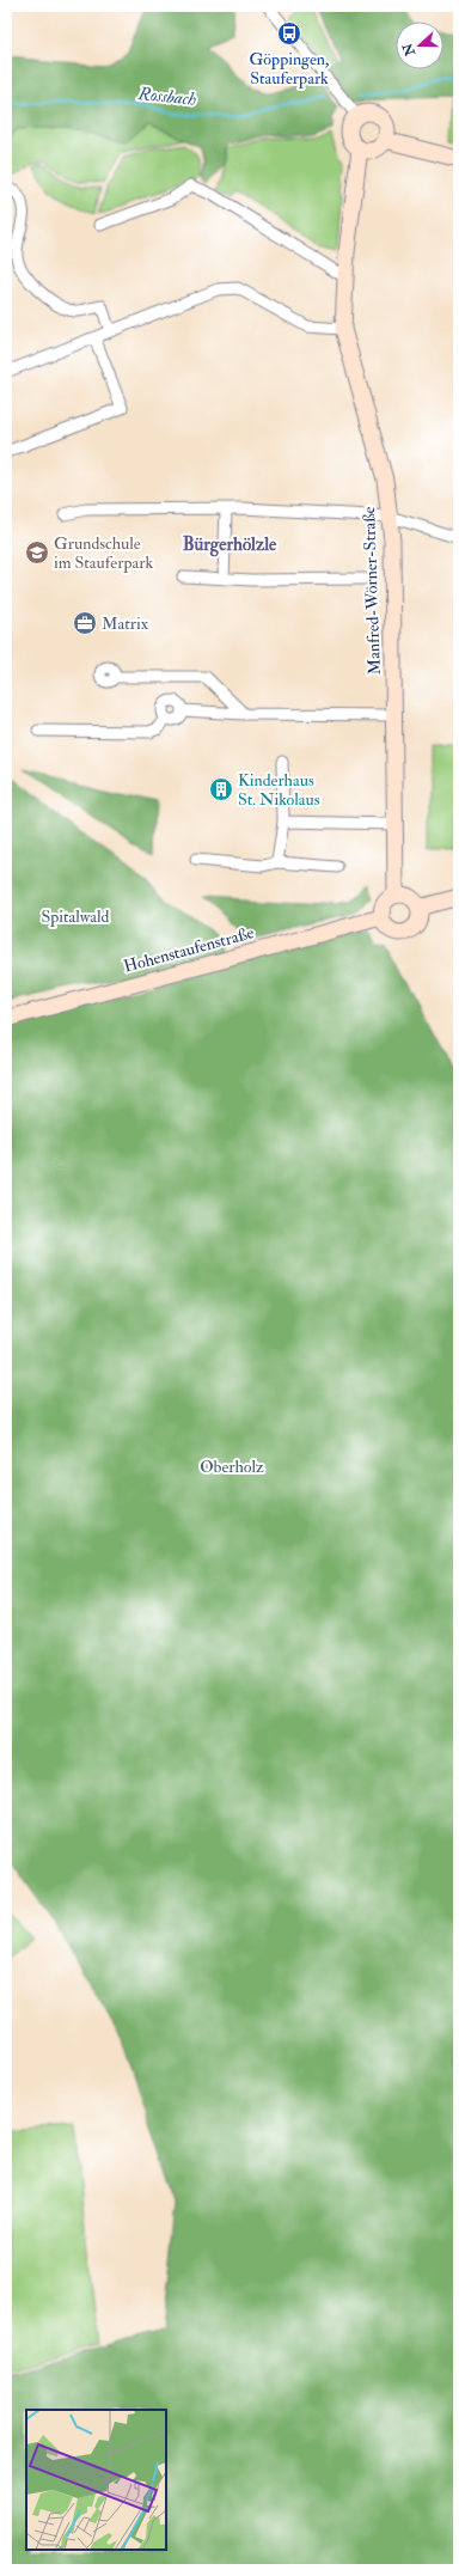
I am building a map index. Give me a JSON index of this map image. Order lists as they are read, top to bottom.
{
  "streets": {
    "street": ["Manfred-Wörner-Straße", "Hohenstaufenstraße"]
  },
  "crossings": [
    ["Manfred-Wörner-Straße", "Hohenstaufenstraße"]
  ],
  "districts": ["Bürgerhölzle"],
  "water": ["Rossbach"],
  "parks": ["Spitalwald", "Oberholz"],
  "places": {
    "bus stop": ["Göppingen, Stauferpark"],
    "school or university": ["Grundschule im Stauferpark"],
    "office": ["Matrix"],
    "building": ["Kinderhaus St. Nikolaus"]
  },
  "north": "left"
}
